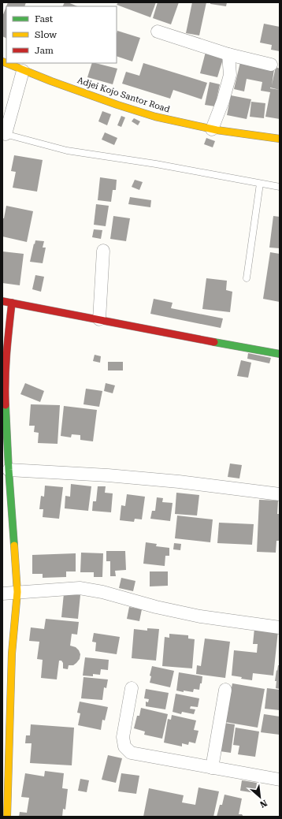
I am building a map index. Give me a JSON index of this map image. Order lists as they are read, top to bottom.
{
  "streets": {
    "street": ["Adjei Kojo Santor Road"]
  },
  "legend": ["Fast", "Slow", "Jam"],
  "north": "bottom right"
}
